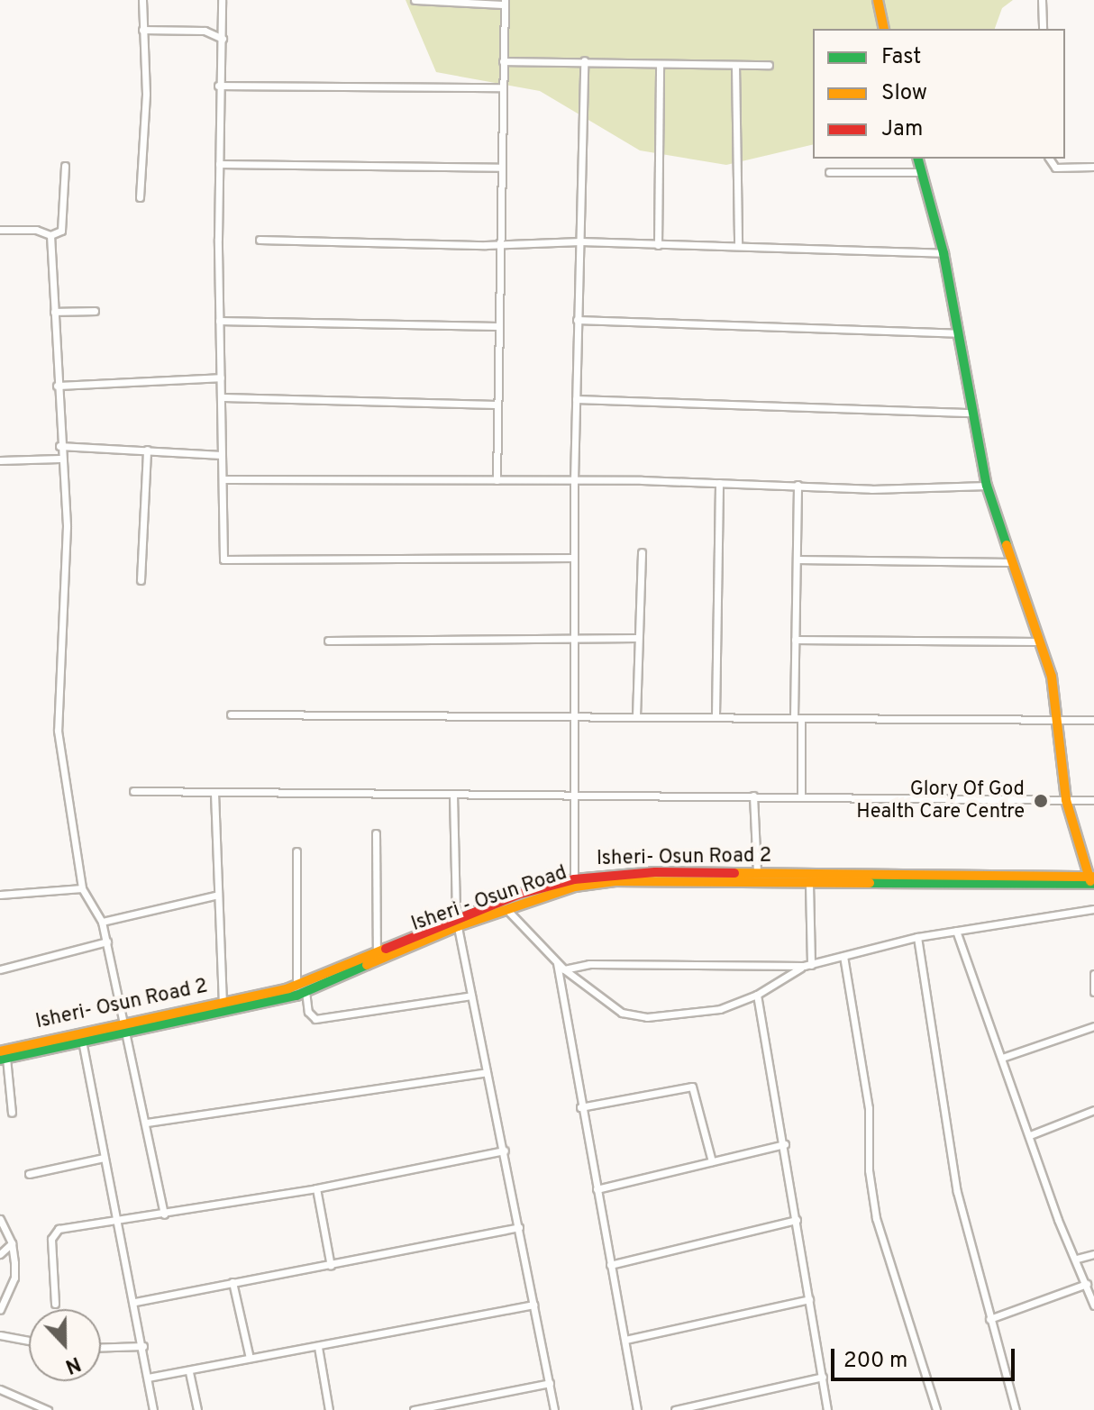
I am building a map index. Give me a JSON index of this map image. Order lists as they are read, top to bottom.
{
  "streets": {
    "main road": ["Isheri- Osun Road 2", "Isheri - Osun Road"]
  },
  "crossings": [
    ["Isheri- Osun Road 2", "Isheri - Osun Road"]
  ],
  "places": ["Glory Of God Health Care Centre"],
  "legend": ["Fast", "Slow", "Jam"],
  "scale_bar": "200 m",
  "north": "bottom"
}
